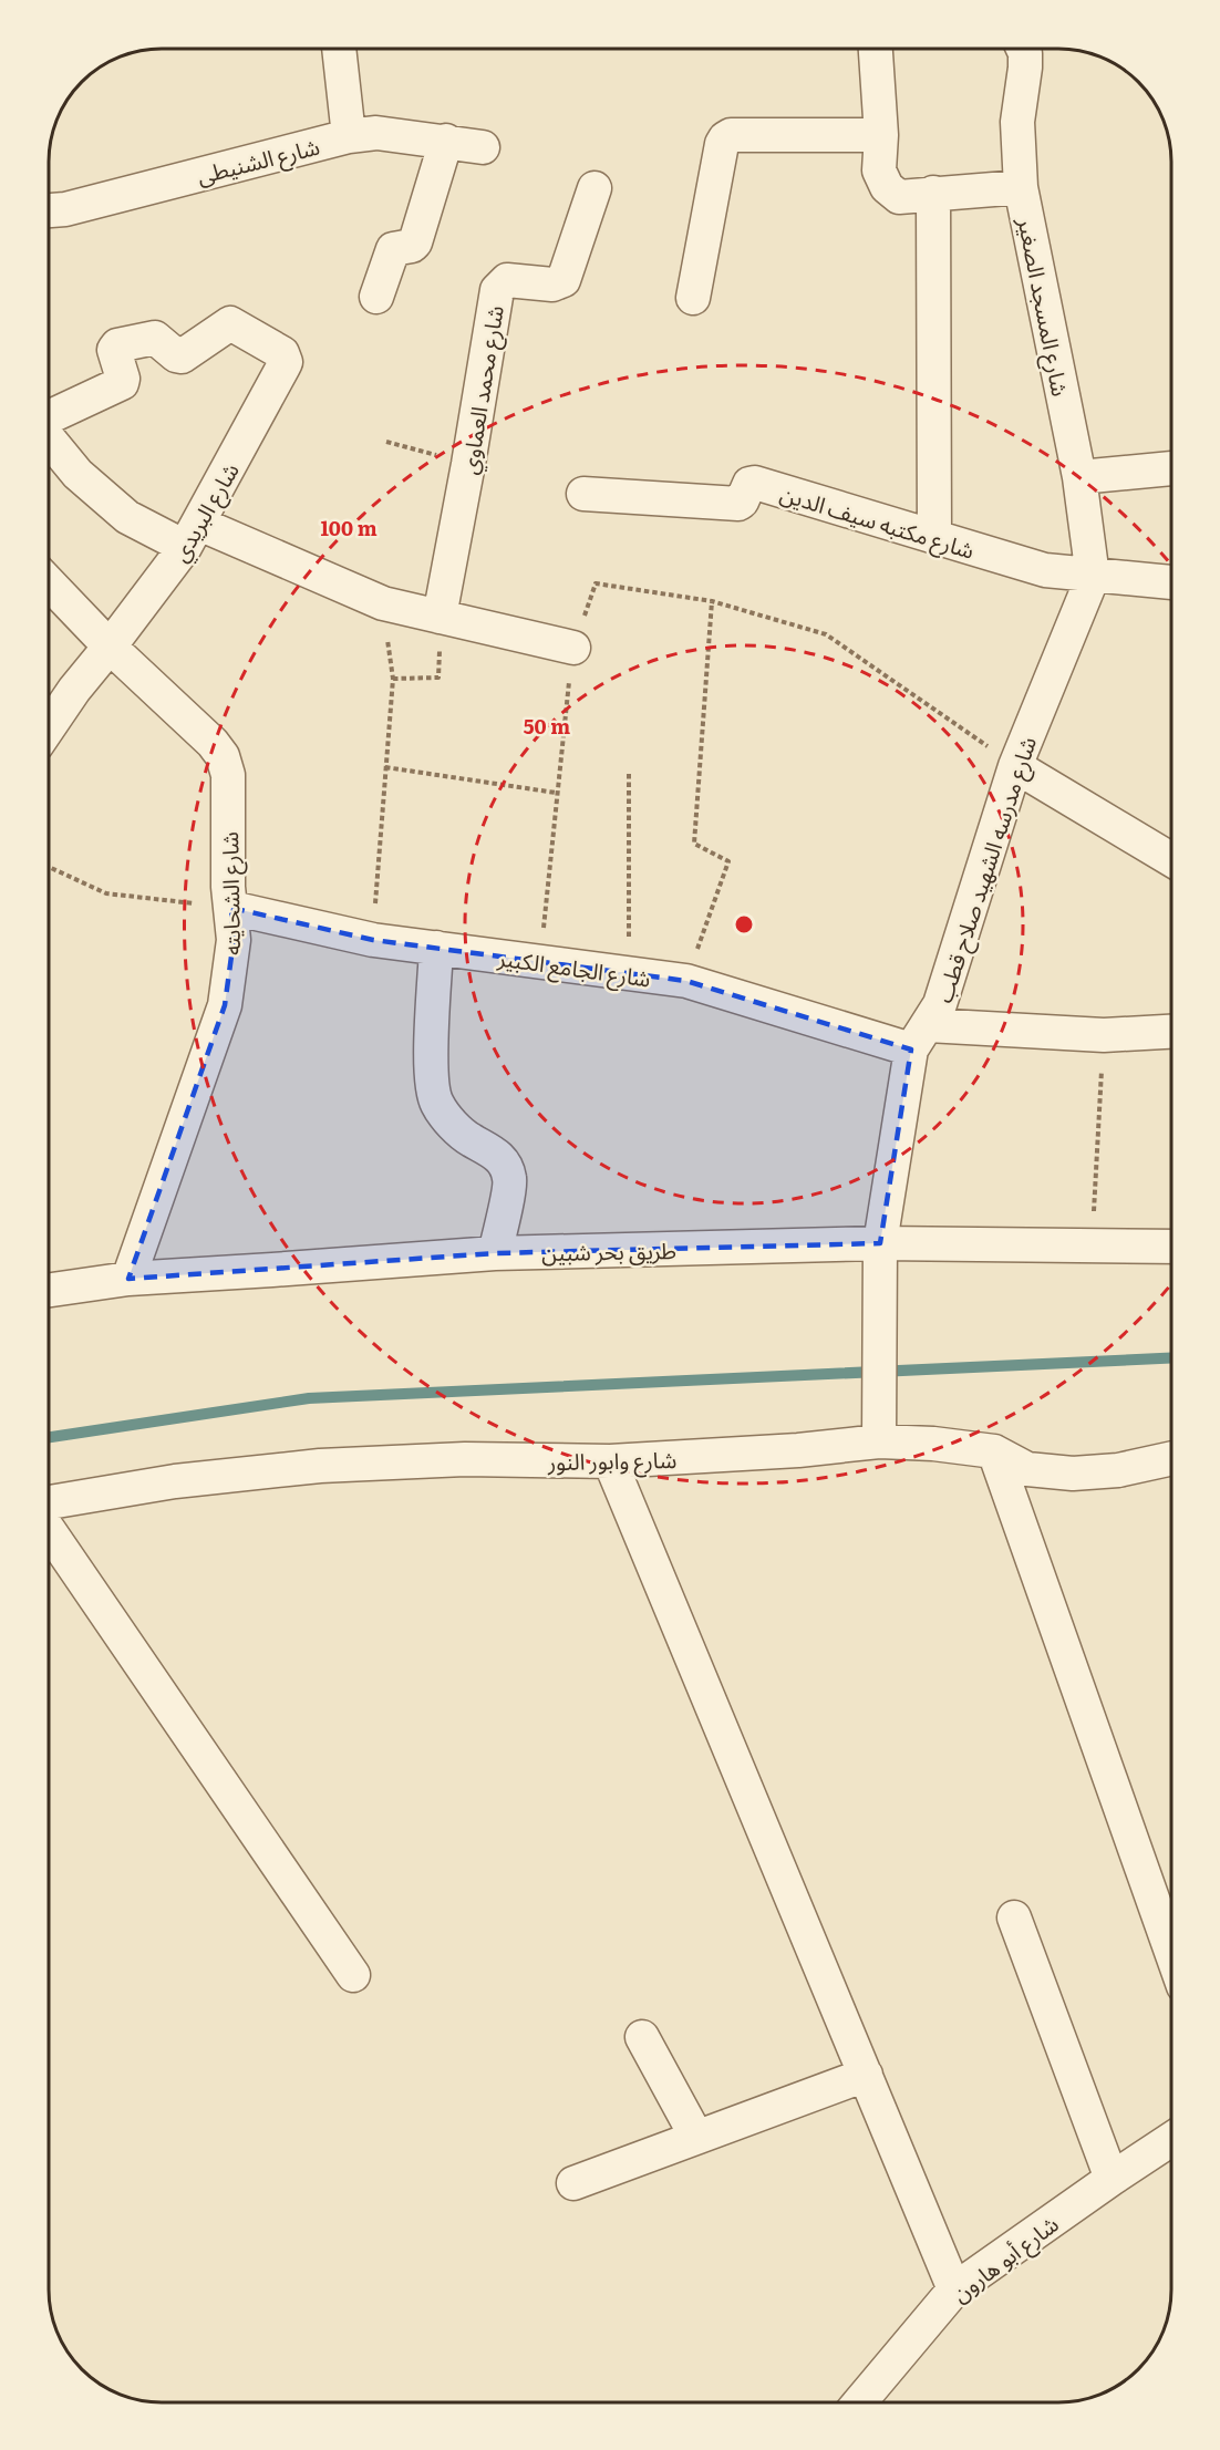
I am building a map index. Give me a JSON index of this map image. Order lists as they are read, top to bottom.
{
  "streets": {
    "street": [
      "شارع الشنيطى",
      "شارع المسجد الصغير",
      "شارع محمد العماوي",
      "شارع البريدي",
      "شارع مكتبه سيف الدين",
      "شارع مدرسه الشهيد صلاح قطب",
      "شارع الشحايته",
      "شارع الجامع الكبير",
      "طريق بحر شبين",
      "شارع وابور النور",
      "شارع أبو هارون"
    ]
  },
  "crossings": [
    ["شارع المسجد الصغير", "شارع مكتبه سيف الدين"],
    ["شارع المسجد الصغير", "شارع مدرسه الشهيد صلاح قطب"],
    ["شارع البريدي", "شارع الشحايته"],
    ["شارع مكتبه سيف الدين", "شارع مدرسه الشهيد صلاح قطب"],
    ["شارع مدرسه الشهيد صلاح قطب", "شارع الجامع الكبير"],
    ["شارع مدرسه الشهيد صلاح قطب", "طريق بحر شبين"],
    ["شارع مدرسه الشهيد صلاح قطب", "شارع وابور النور"],
    ["شارع الشحايته", "شارع الجامع الكبير"],
    ["شارع الشحايته", "طريق بحر شبين"]
  ],
  "rings": ["100 m", "50 m"]
}
